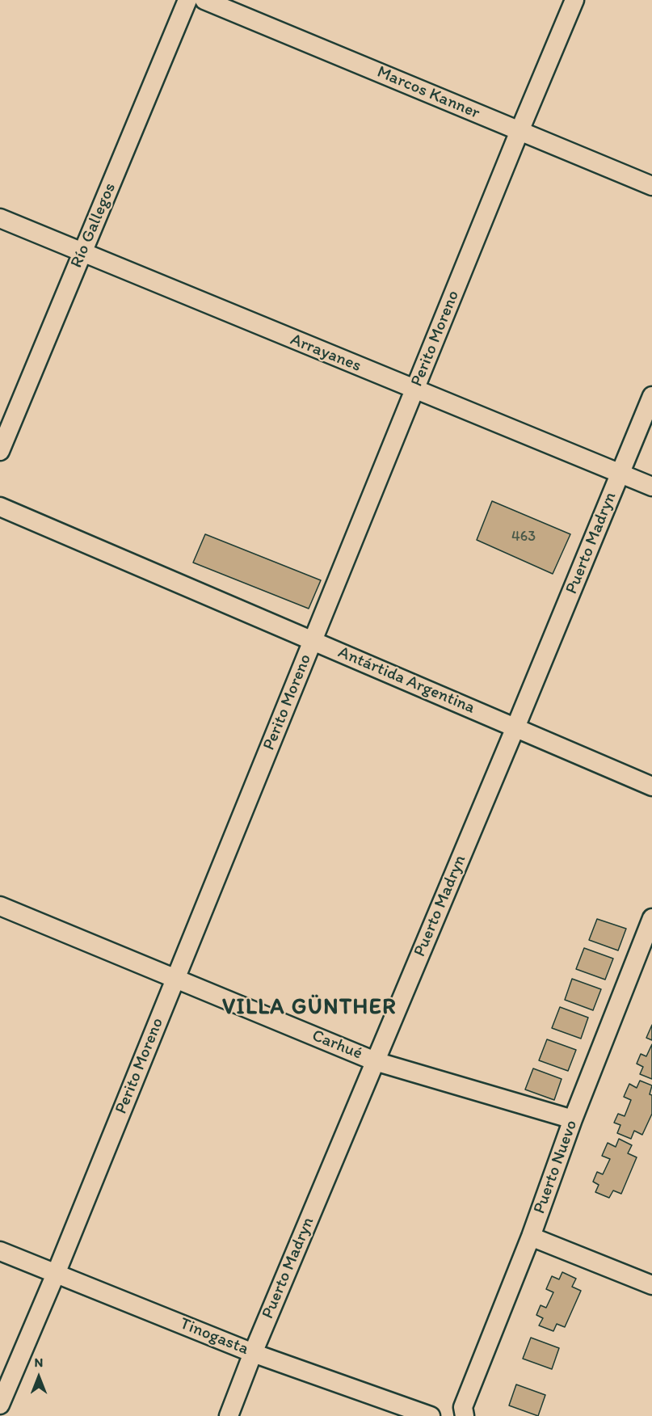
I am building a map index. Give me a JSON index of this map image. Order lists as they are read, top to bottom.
{
  "streets": {
    "street": [
      "Marcos Kanner",
      "Río Gallegos",
      "Perito Moreno",
      "Arrayanes",
      "Puerto Madryn",
      "Antártida Argentina",
      "Carhué",
      "Puerto Nuevo",
      "Tinogasta"
    ]
  },
  "crossings": [
    ["Marcos Kanner", "Perito Moreno"],
    ["Río Gallegos", "Arrayanes"],
    ["Perito Moreno", "Arrayanes"],
    ["Perito Moreno", "Antártida Argentina"],
    ["Perito Moreno", "Carhué"],
    ["Perito Moreno", "Tinogasta"],
    ["Arrayanes", "Puerto Madryn"],
    ["Puerto Madryn", "Antártida Argentina"],
    ["Puerto Madryn", "Carhué"],
    ["Puerto Madryn", "Tinogasta"],
    ["Carhué", "Puerto Nuevo"]
  ],
  "districts": ["VILLA GÜNTHER"],
  "house_numbers": ["463"],
  "north": "top"
}
